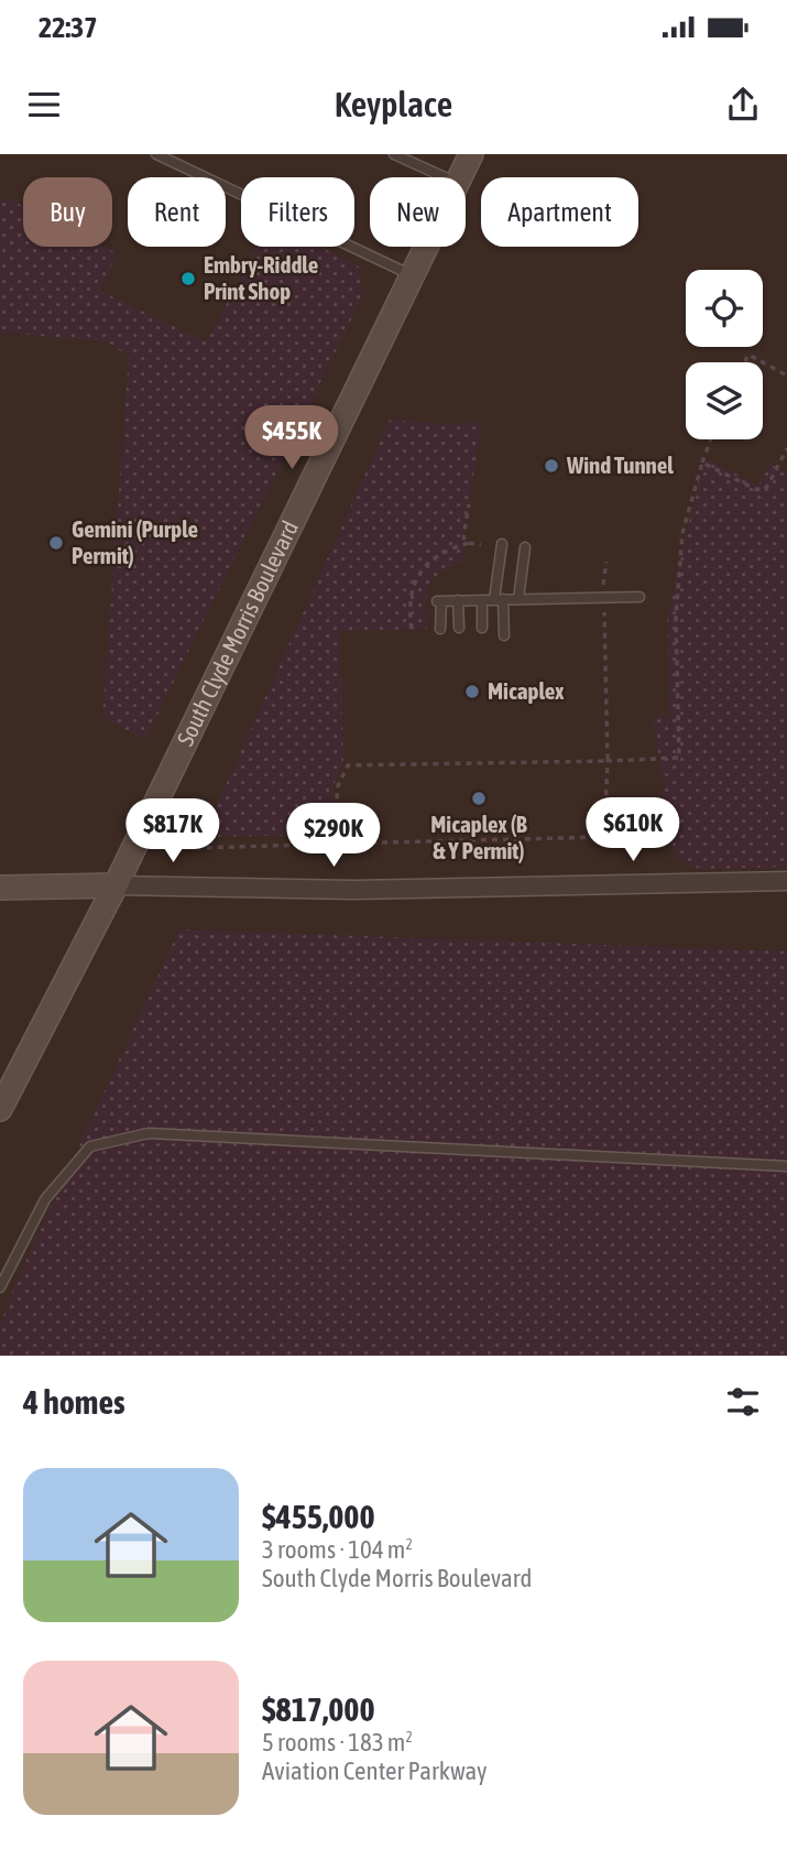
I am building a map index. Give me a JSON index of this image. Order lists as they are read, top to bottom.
{
  "streets": {
    "main road": ["South Clyde Morris Boulevard"]
  },
  "places": [
    "Embry-Riddle Print Shop",
    "Wind Tunnel",
    "Gemini (Purple Permit)",
    "Micaplex",
    "Micaplex (B & Y Permit)"
  ],
  "page": {
    "status": "22:37",
    "header": "Keyplace",
    "chip": [
      "Buy",
      "Rent",
      "Filters",
      "New",
      "Apartment"
    ],
    "price": [
      "$455K",
      "$610K",
      "$817K",
      "$290K"
    ],
    "heading": "4 homes",
    "list": [
      {
        "name": "$455,000",
        "note": "3 rooms · 104 m² · South Clyde Morris Boulevard"
      },
      {
        "name": "$817,000",
        "note": "5 rooms · 183 m² · Aviation Center Parkway"
      }
    ]
  }
}
